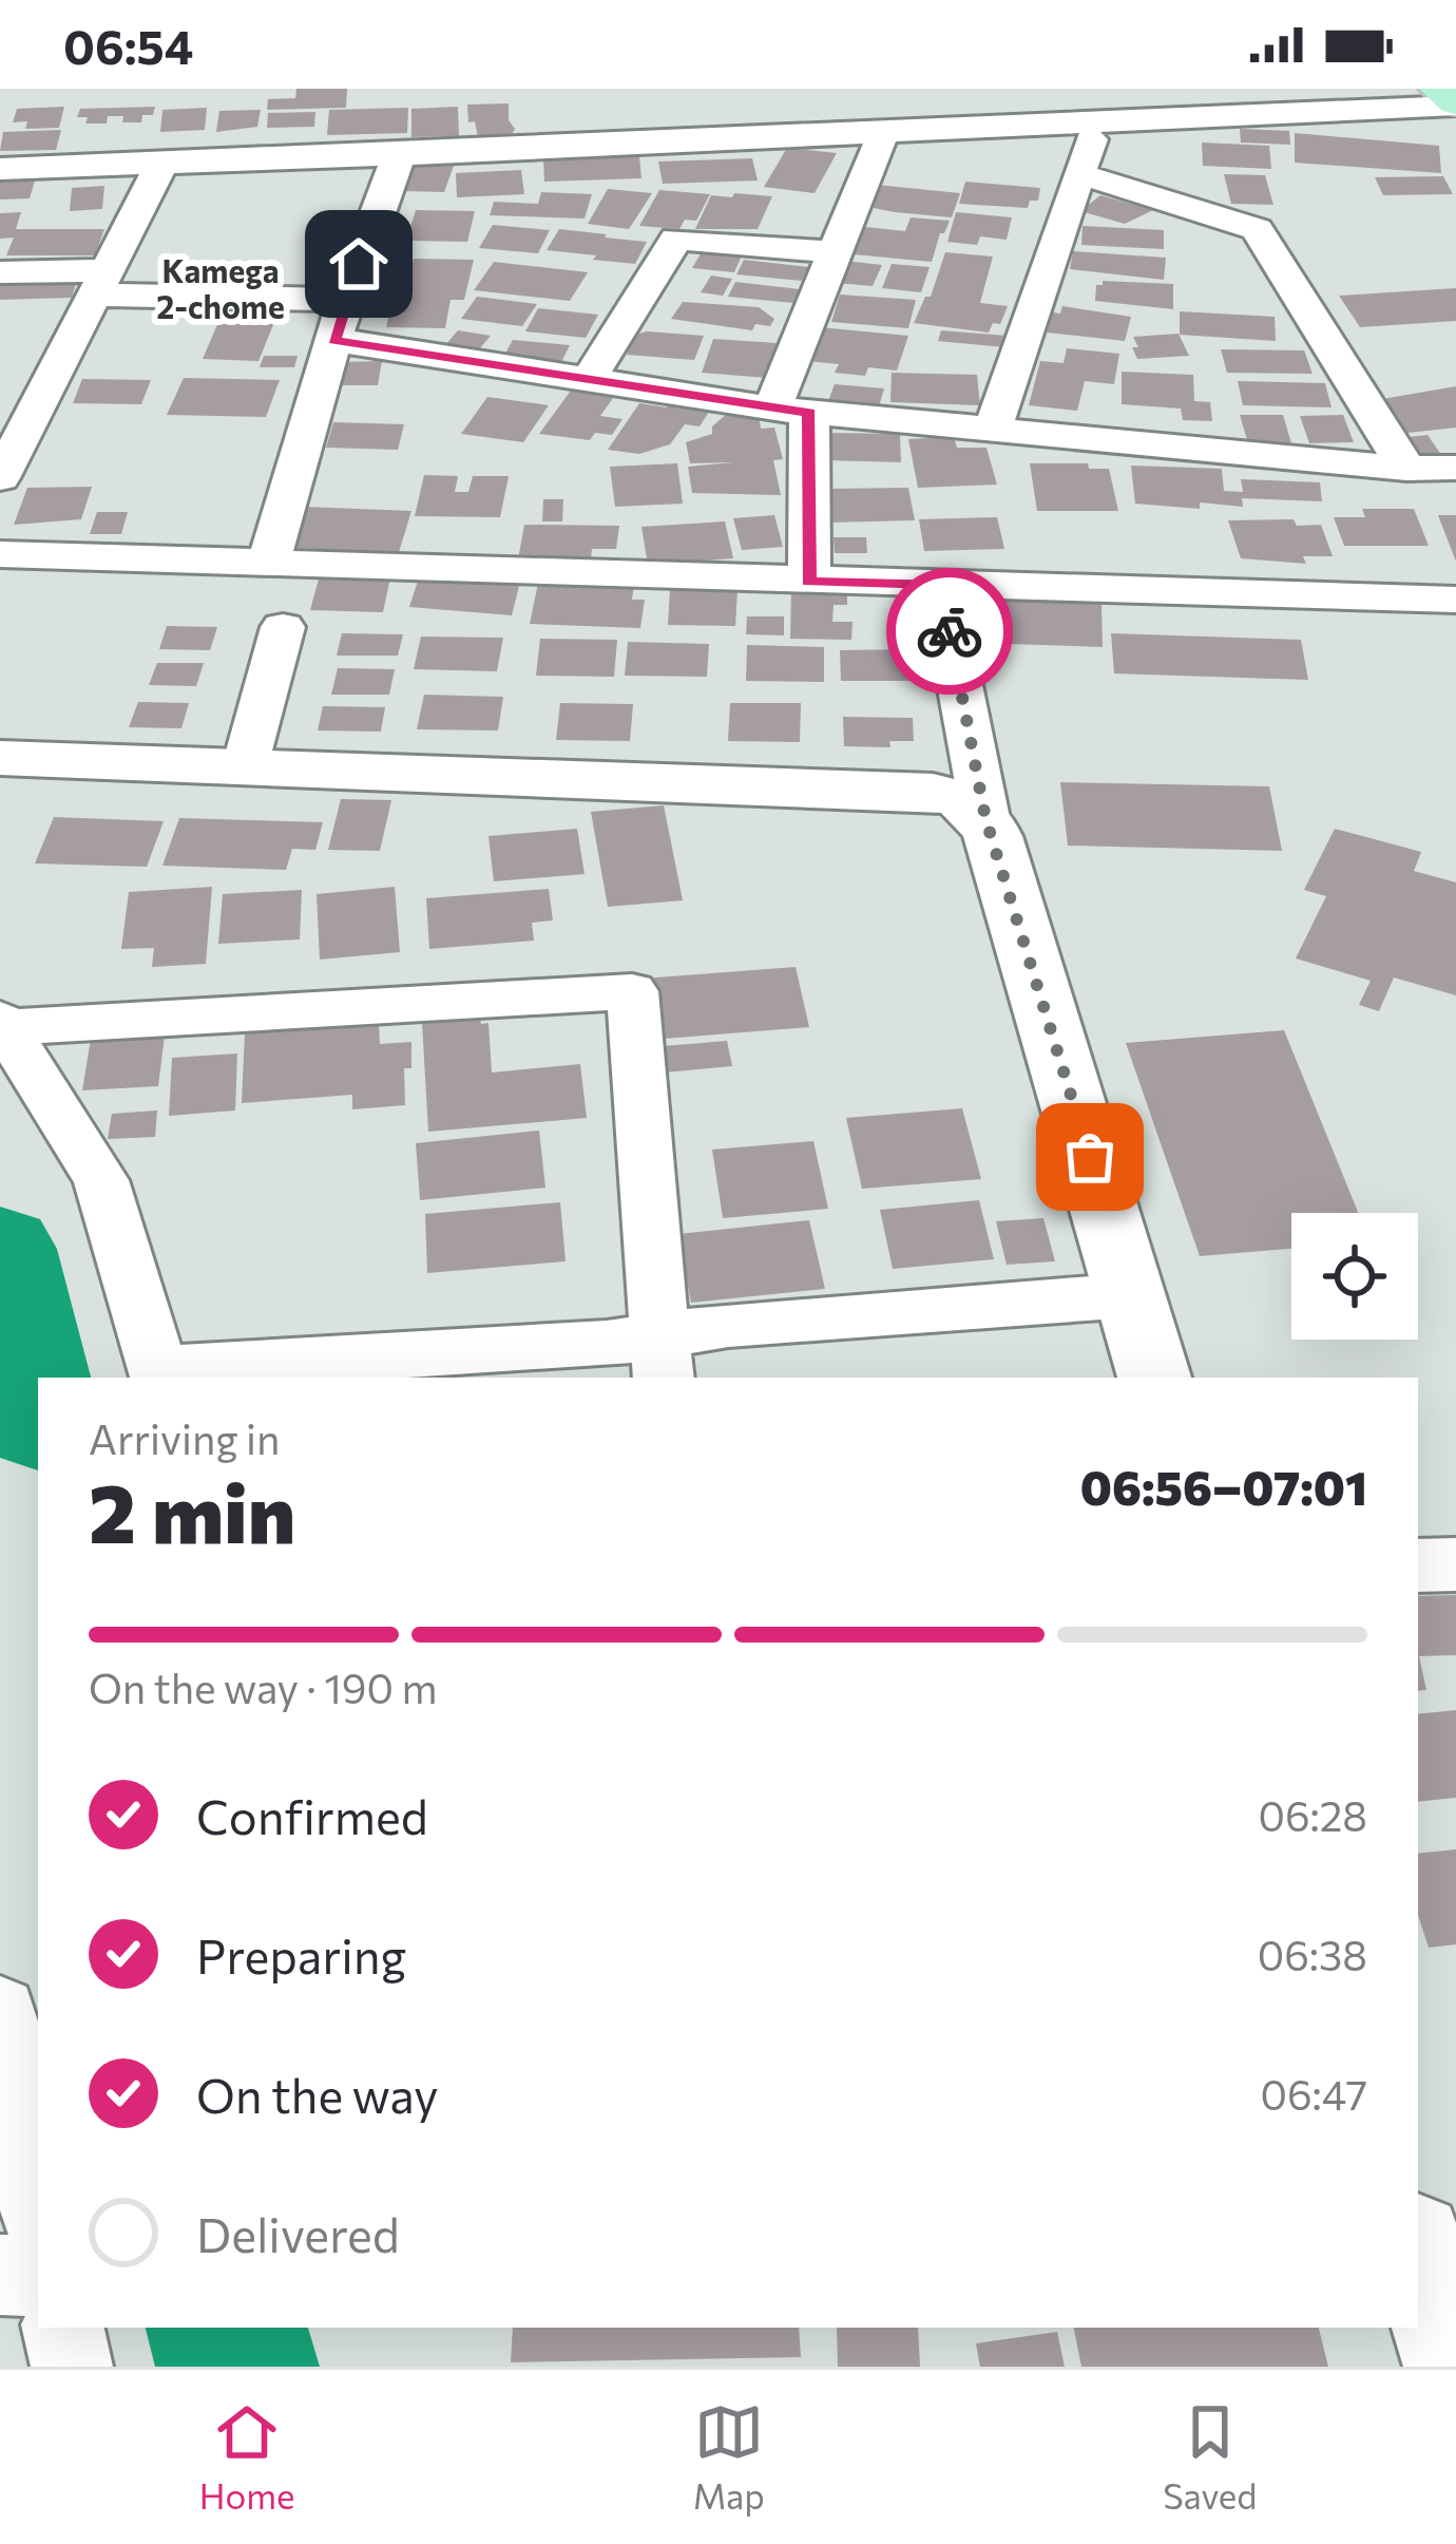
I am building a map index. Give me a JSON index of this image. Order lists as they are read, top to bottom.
{
  "districts": ["Kamega 2-chome"],
  "page": {
    "status": "06:54",
    "heading": ["2 min", "Arriving in", "06:56–07:01"],
    "bar": "On the way · 190 m",
    "list": [
      ["Confirmed", "06:28"],
      ["Preparing", "06:38"],
      ["On the way", "06:47"],
      "Delivered"
    ],
    "tabs": ["Home", "Map", "Saved"]
  }
}
